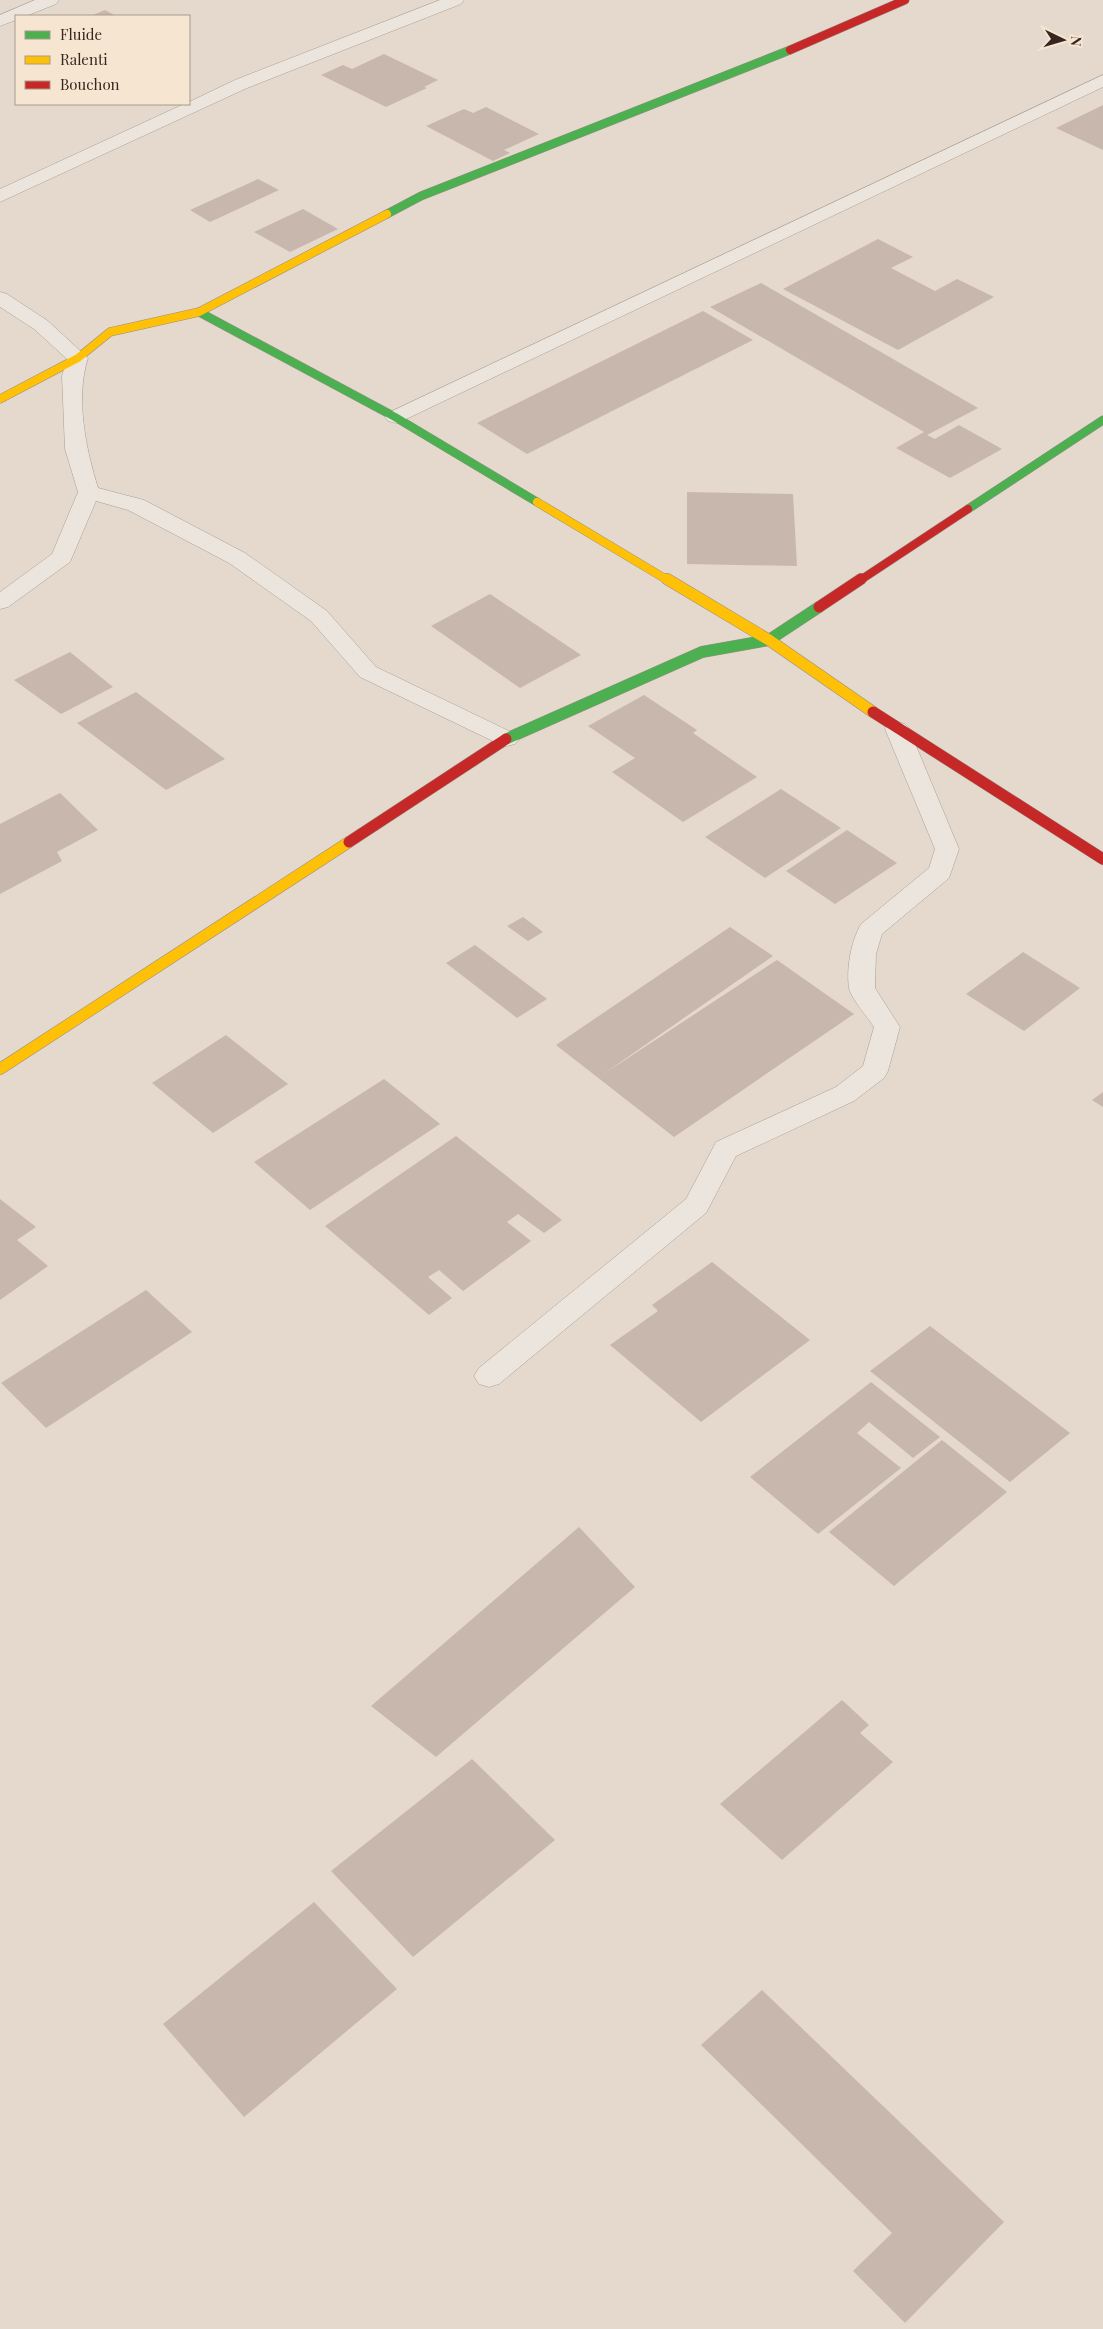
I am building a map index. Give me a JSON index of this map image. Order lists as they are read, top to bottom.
{
  "legend": ["Fluide", "Ralenti", "Bouchon"],
  "north": "right"
}
